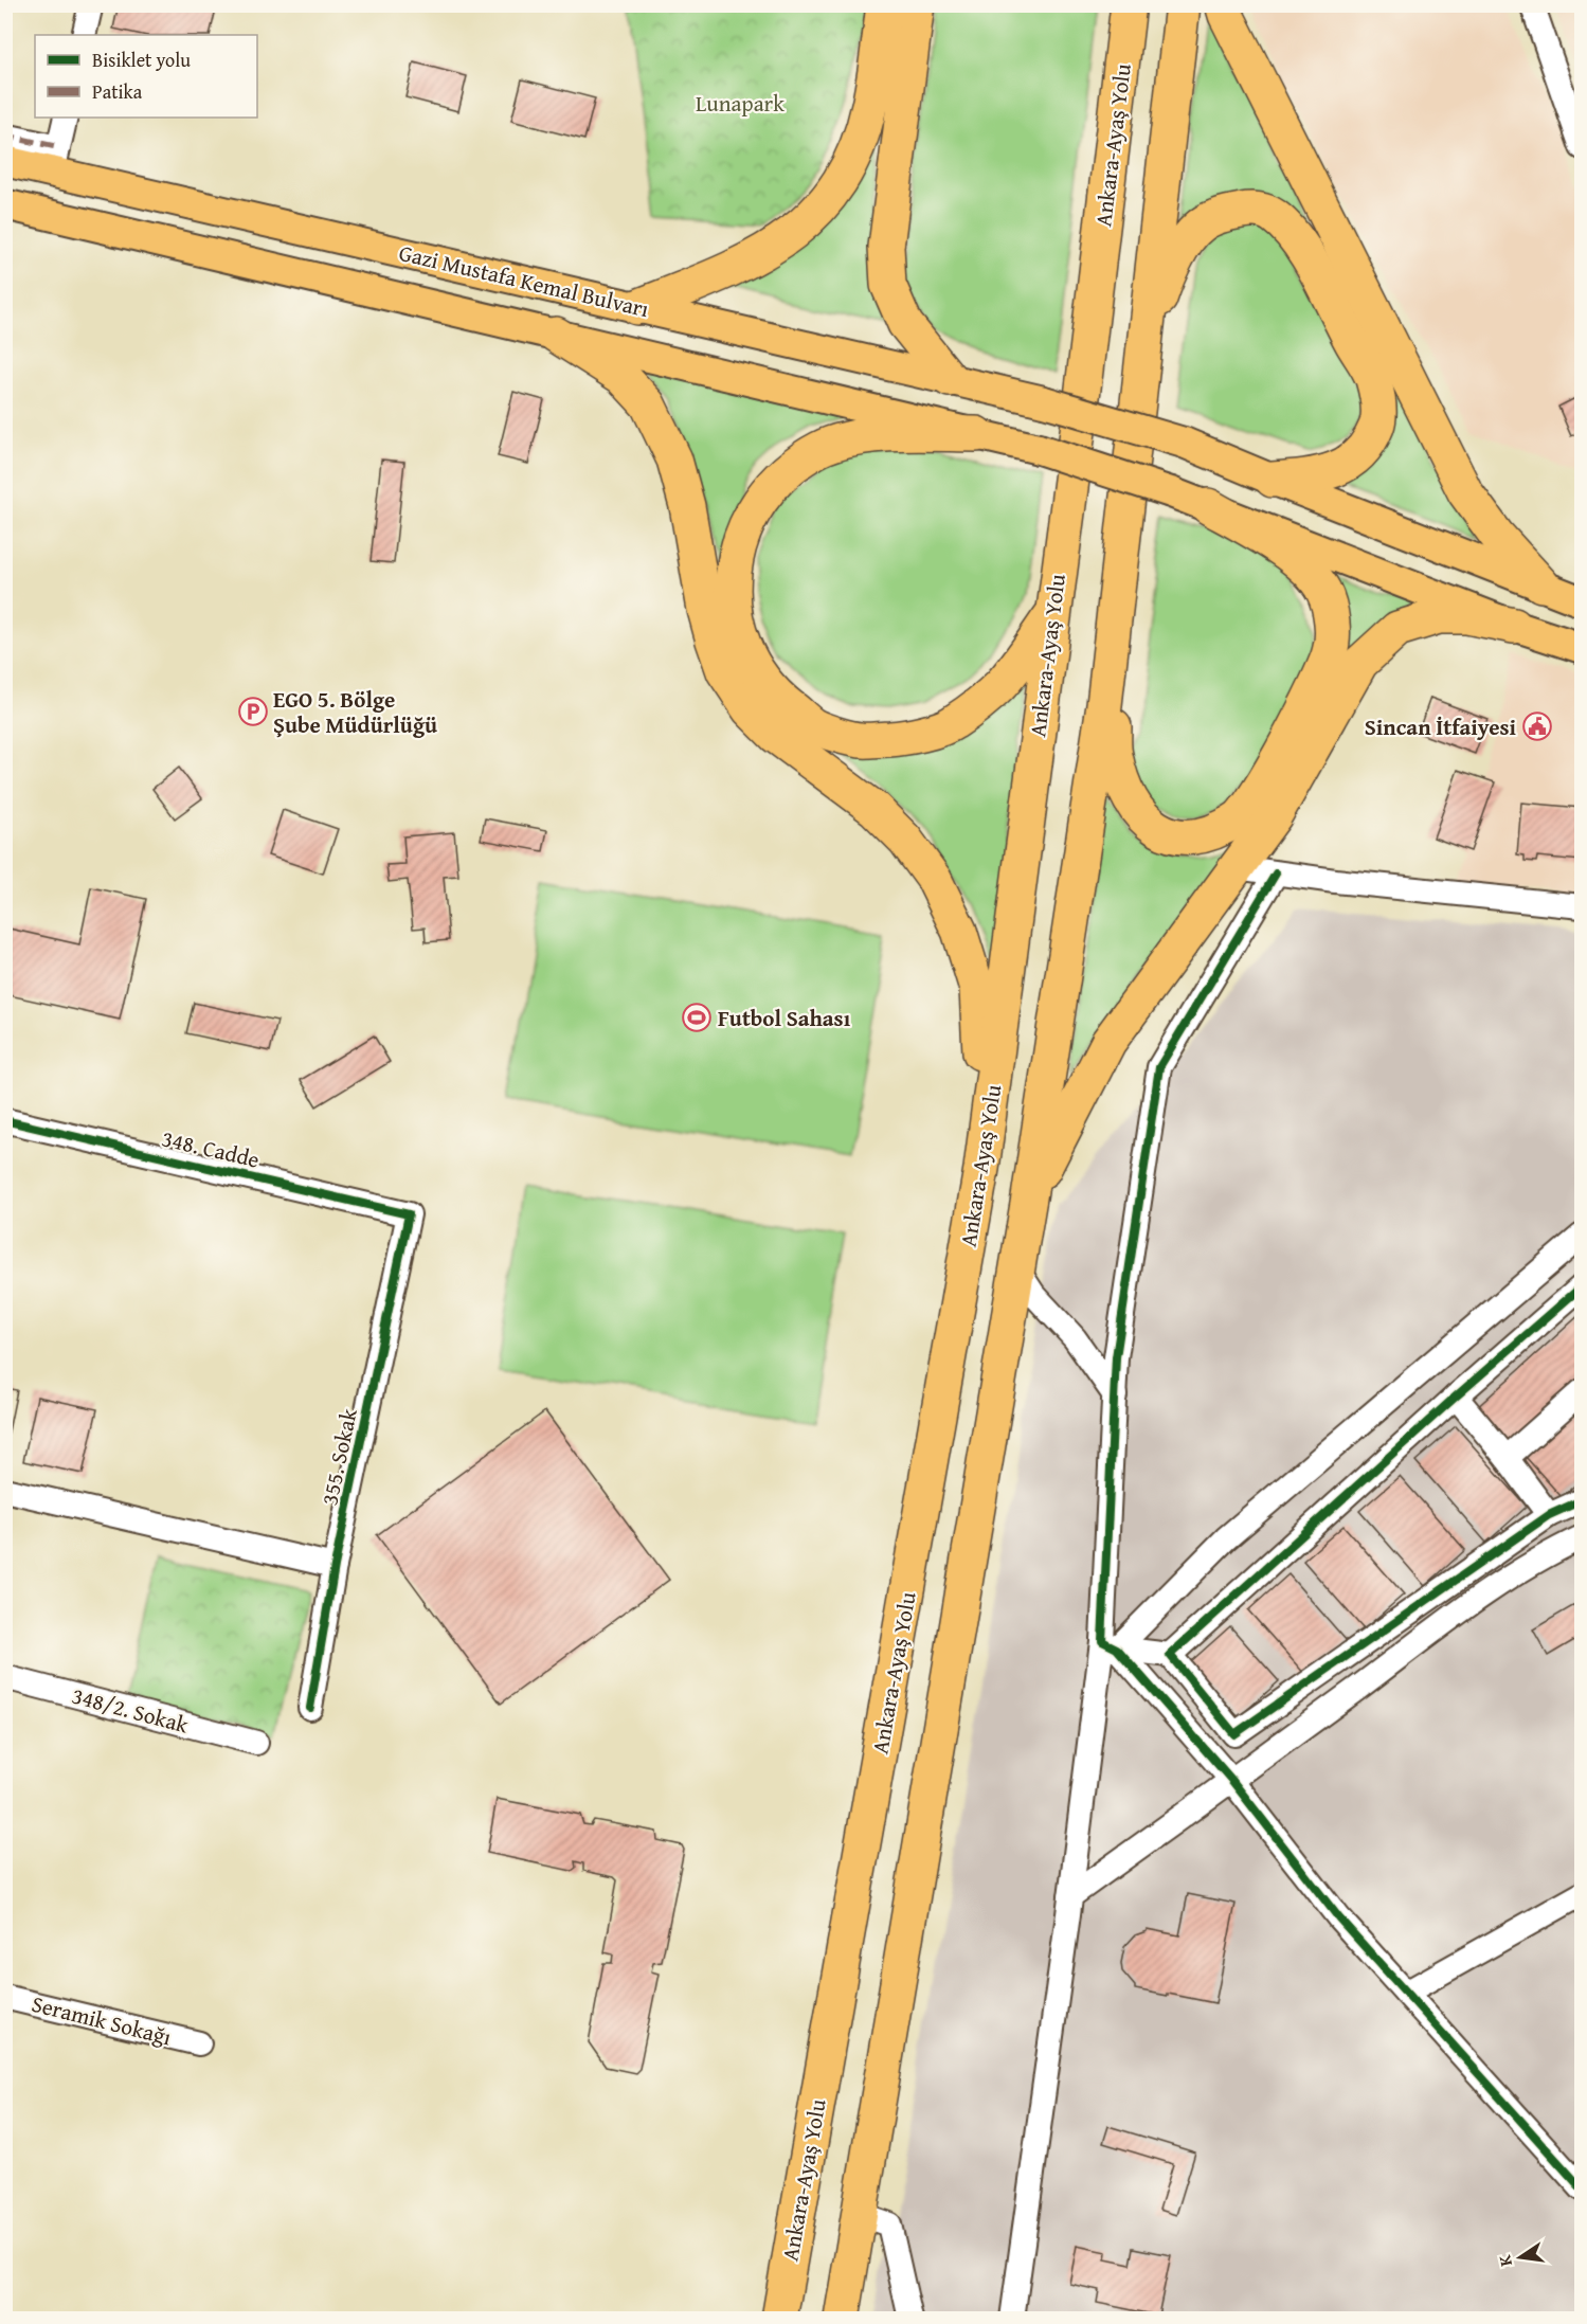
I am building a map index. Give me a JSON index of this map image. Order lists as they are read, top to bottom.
{
  "streets": {
    "highway": ["Ankara-Ayaş Yolu"],
    "main road": ["Gazi Mustafa Kemal Bulvarı"],
    "street": [
      "348. Cadde",
      "355. Sokak",
      "348/2. Sokak",
      "Seramik Sokağı"
    ]
  },
  "crossings": [
    ["348. Cadde", "355. Sokak"]
  ],
  "parks": ["Lunapark"],
  "places": {
    "parking": ["EGO 5. Bölge Şube Müdürlüğü"],
    "public building": ["Sincan İtfaiyesi"],
    "sports": ["Futbol Sahası"]
  },
  "legend": ["Bisiklet yolu", "Patika"],
  "north": "left"
}
